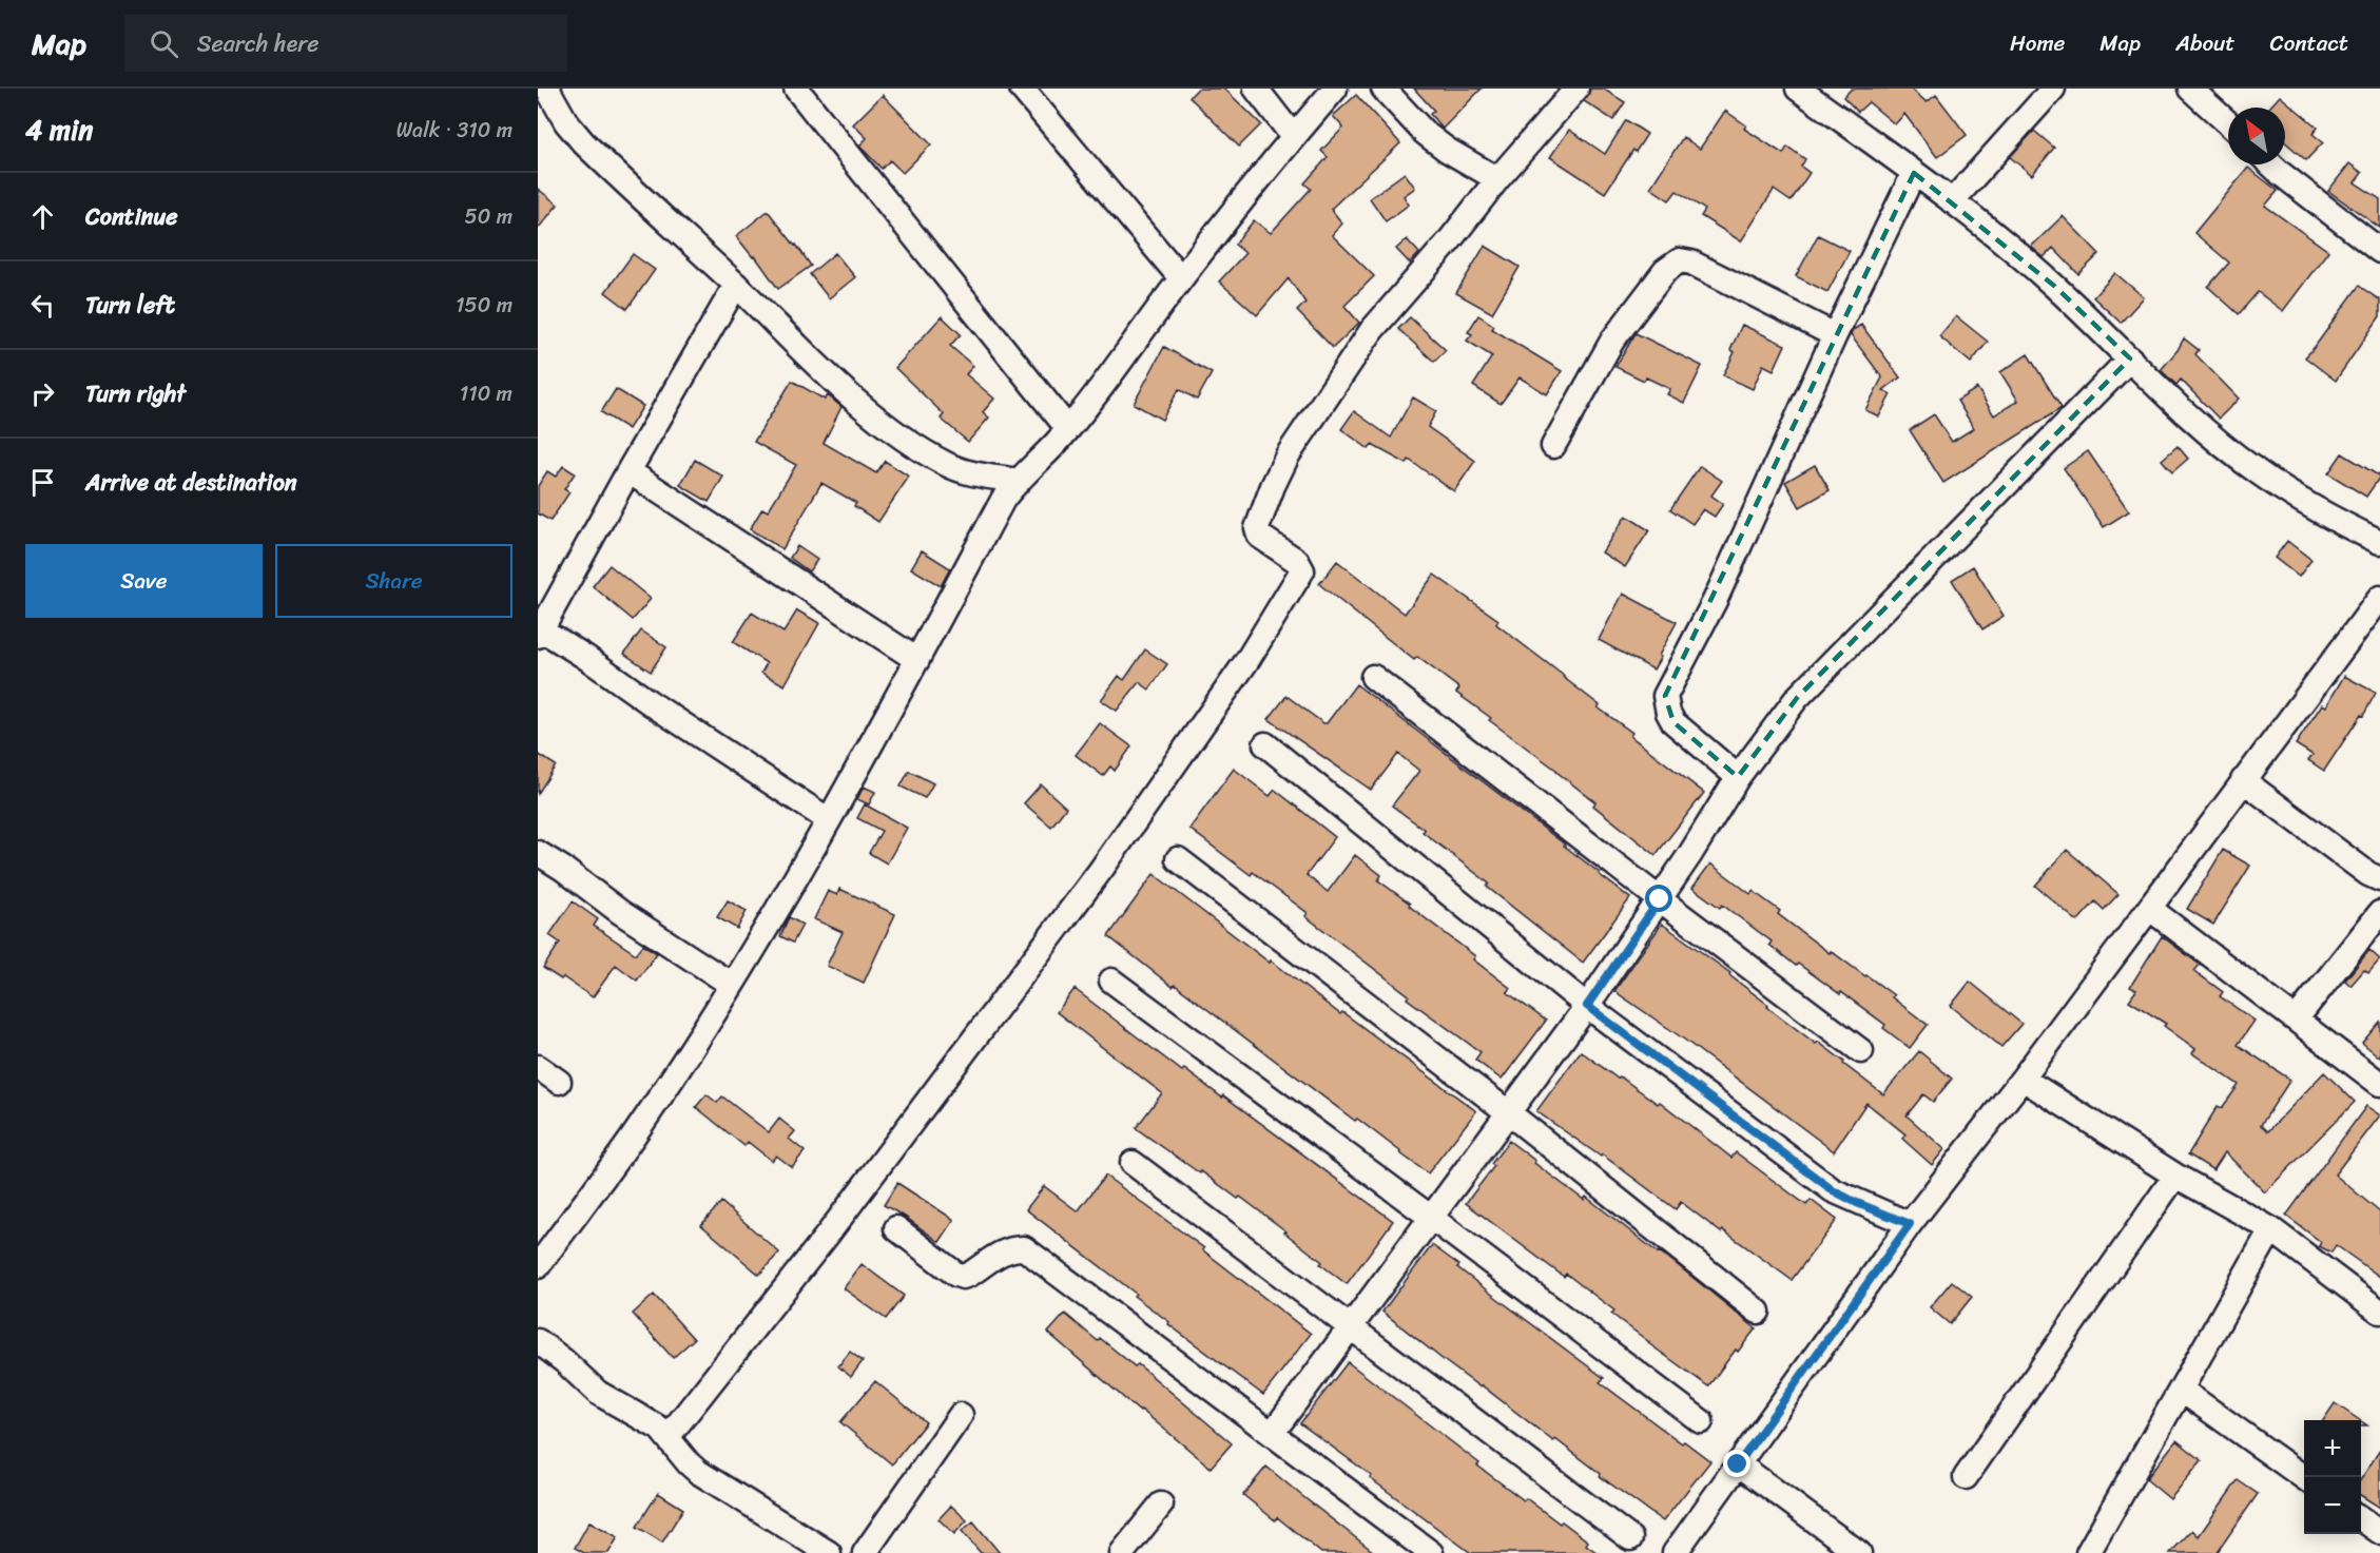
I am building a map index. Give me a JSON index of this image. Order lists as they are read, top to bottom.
{
  "north": "top left",
  "page": {
    "header": "Map",
    "search": "Search here",
    "nav": [
      "Home",
      "Map",
      "About",
      "Contact"
    ],
    "heading": ["4 min", "Walk · 310 m"],
    "list": [
      ["Continue", "50 m"],
      ["Turn left", "150 m"],
      ["Turn right", "110 m"],
      "Arrive at destination"
    ],
    "buttons": ["Save", "Share"],
    "map_buttons": ["+", "−"]
  }
}
